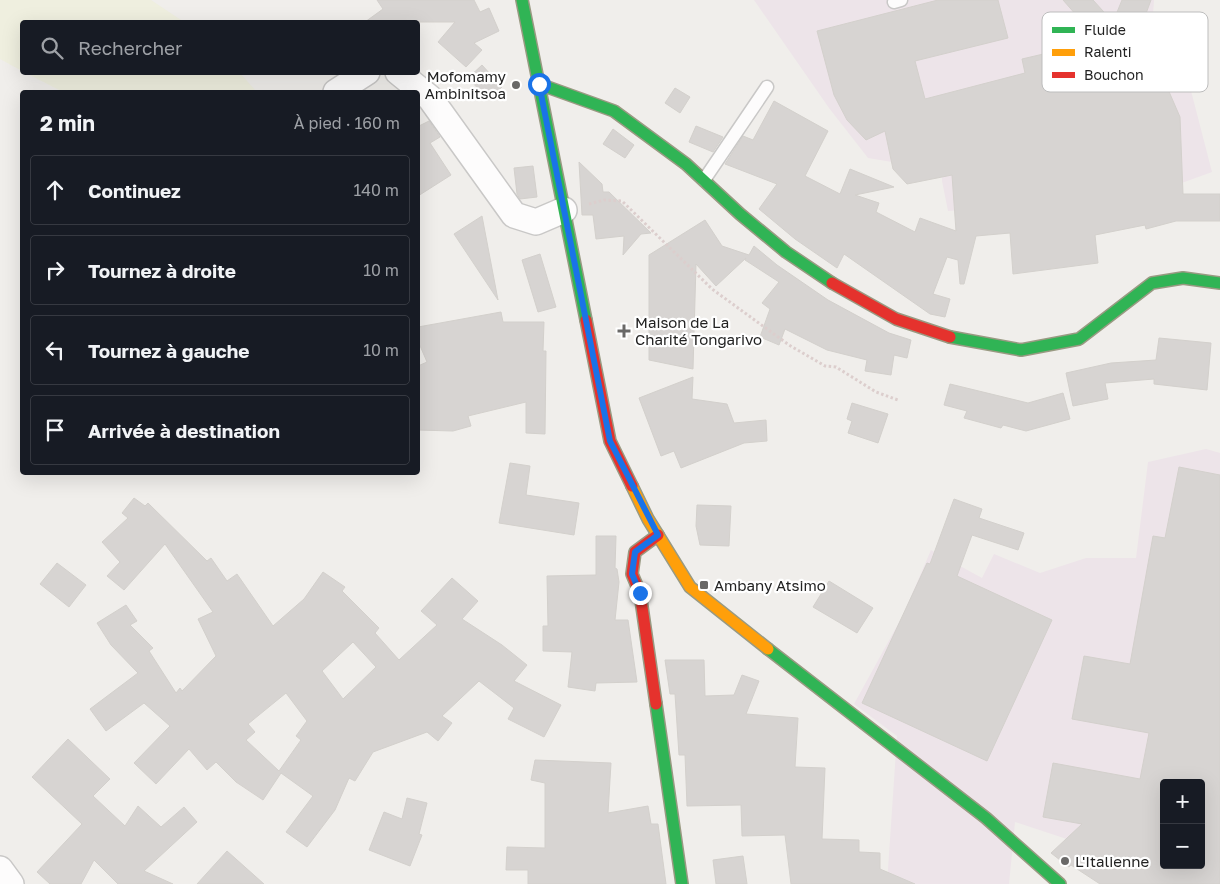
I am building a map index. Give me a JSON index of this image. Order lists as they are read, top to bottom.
{
  "places": {
    "other": ["Mofomamy Ambinitsoa", "L'Italienne"],
    "health": ["Maison de La Charité Tongarivo"],
    "transit": ["Ambany Atsimo"]
  },
  "legend": ["Fluide", "Ralenti", "Bouchon"],
  "page": {
    "search": "Rechercher",
    "heading": ["2 min", "À pied · 160 m"],
    "list": [
      ["Continuez", "140 m"],
      ["Tournez à droite", "10 m"],
      ["Tournez à gauche", "10 m"],
      "Arrivée à destination"
    ],
    "map_buttons": ["+", "−"]
  }
}
